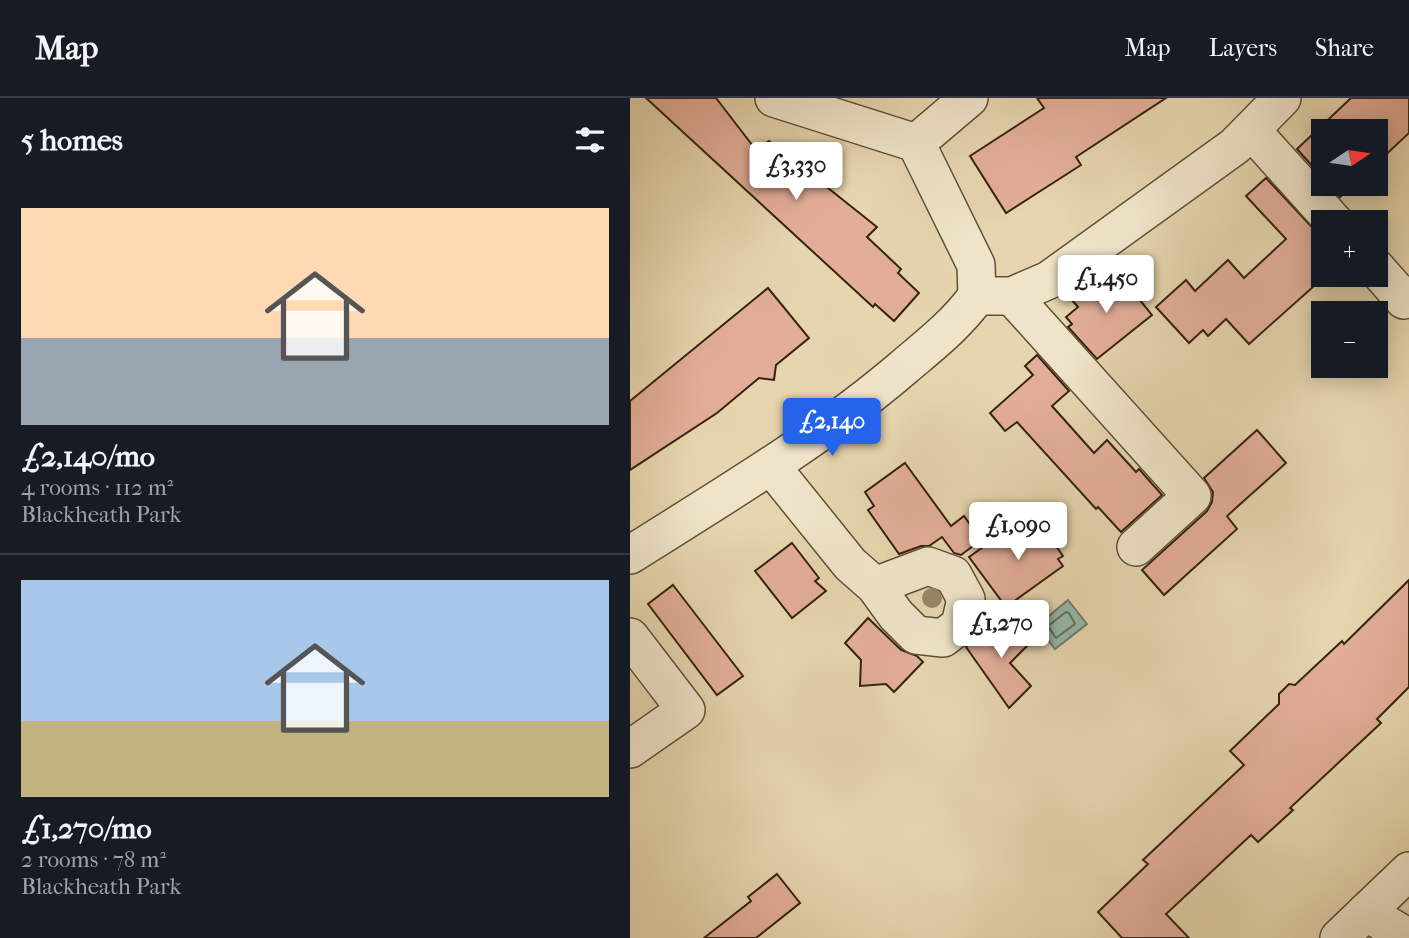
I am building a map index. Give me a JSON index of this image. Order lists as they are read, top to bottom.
{
  "north": "right",
  "page": {
    "header": "Map",
    "nav": ["Map", "Layers", "Share"],
    "heading": "5 homes",
    "map_buttons": ["+", "−"],
    "price": [
      "£3,330",
      "£1,450",
      "£2,140",
      "£1,090",
      "£1,270"
    ],
    "list": [
      {
        "name": "£2,140/mo",
        "note": "4 rooms · 112 m² · Blackheath Park"
      },
      {
        "name": "£1,270/mo",
        "note": "2 rooms · 78 m² · Blackheath Park"
      }
    ]
  }
}
